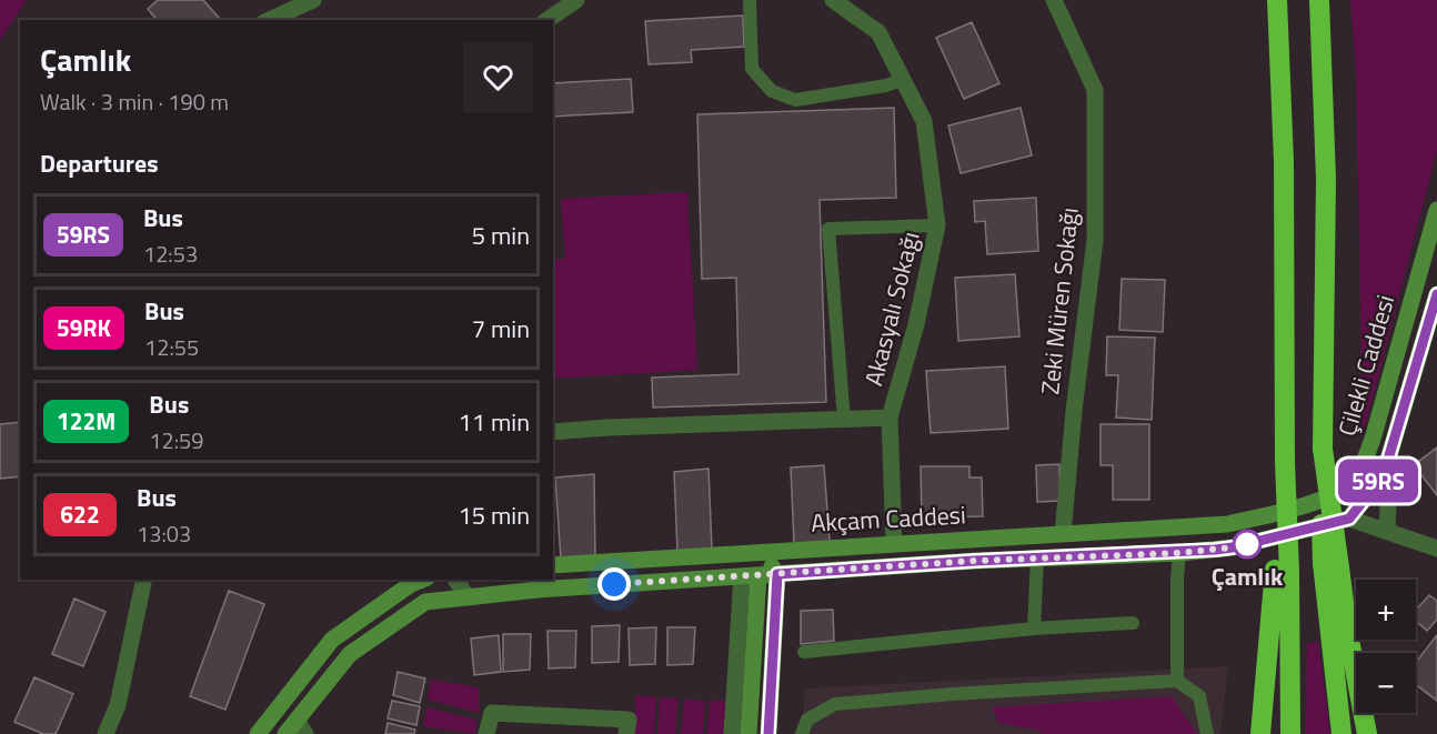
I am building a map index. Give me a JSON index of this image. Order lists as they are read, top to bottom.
{
  "streets": {
    "main road": ["Çilekli Caddesi", "Akçam Caddesi"],
    "street": ["Zeki Müren Sokağı", "Akasyalı Sokağı"]
  },
  "crossings": [
    ["Zeki Müren Sokağı", "Akçam Caddesi"],
    ["Akasyalı Sokağı", "Akçam Caddesi"],
    ["Çilekli Caddesi", "Akçam Caddesi"]
  ],
  "places": ["Çamlık"],
  "lines": ["bus line 59RS"],
  "page": {
    "on_map": "59RS",
    "heading": [
      ["Çamlık", "Walk · 3 min · 190 m"],
      "Departures"
    ],
    "list": [
      {
        "mark": "59RS",
        "name": "Bus",
        "note": "12:53",
        "value": "5 min"
      },
      {
        "mark": "59RK",
        "name": "Bus",
        "note": "12:55",
        "value": "7 min"
      },
      {
        "mark": "122M",
        "name": "Bus",
        "note": "12:59",
        "value": "11 min"
      },
      {
        "mark": "622",
        "name": "Bus",
        "note": "13:03",
        "value": "15 min"
      }
    ],
    "map_buttons": ["+", "−"]
  }
}
